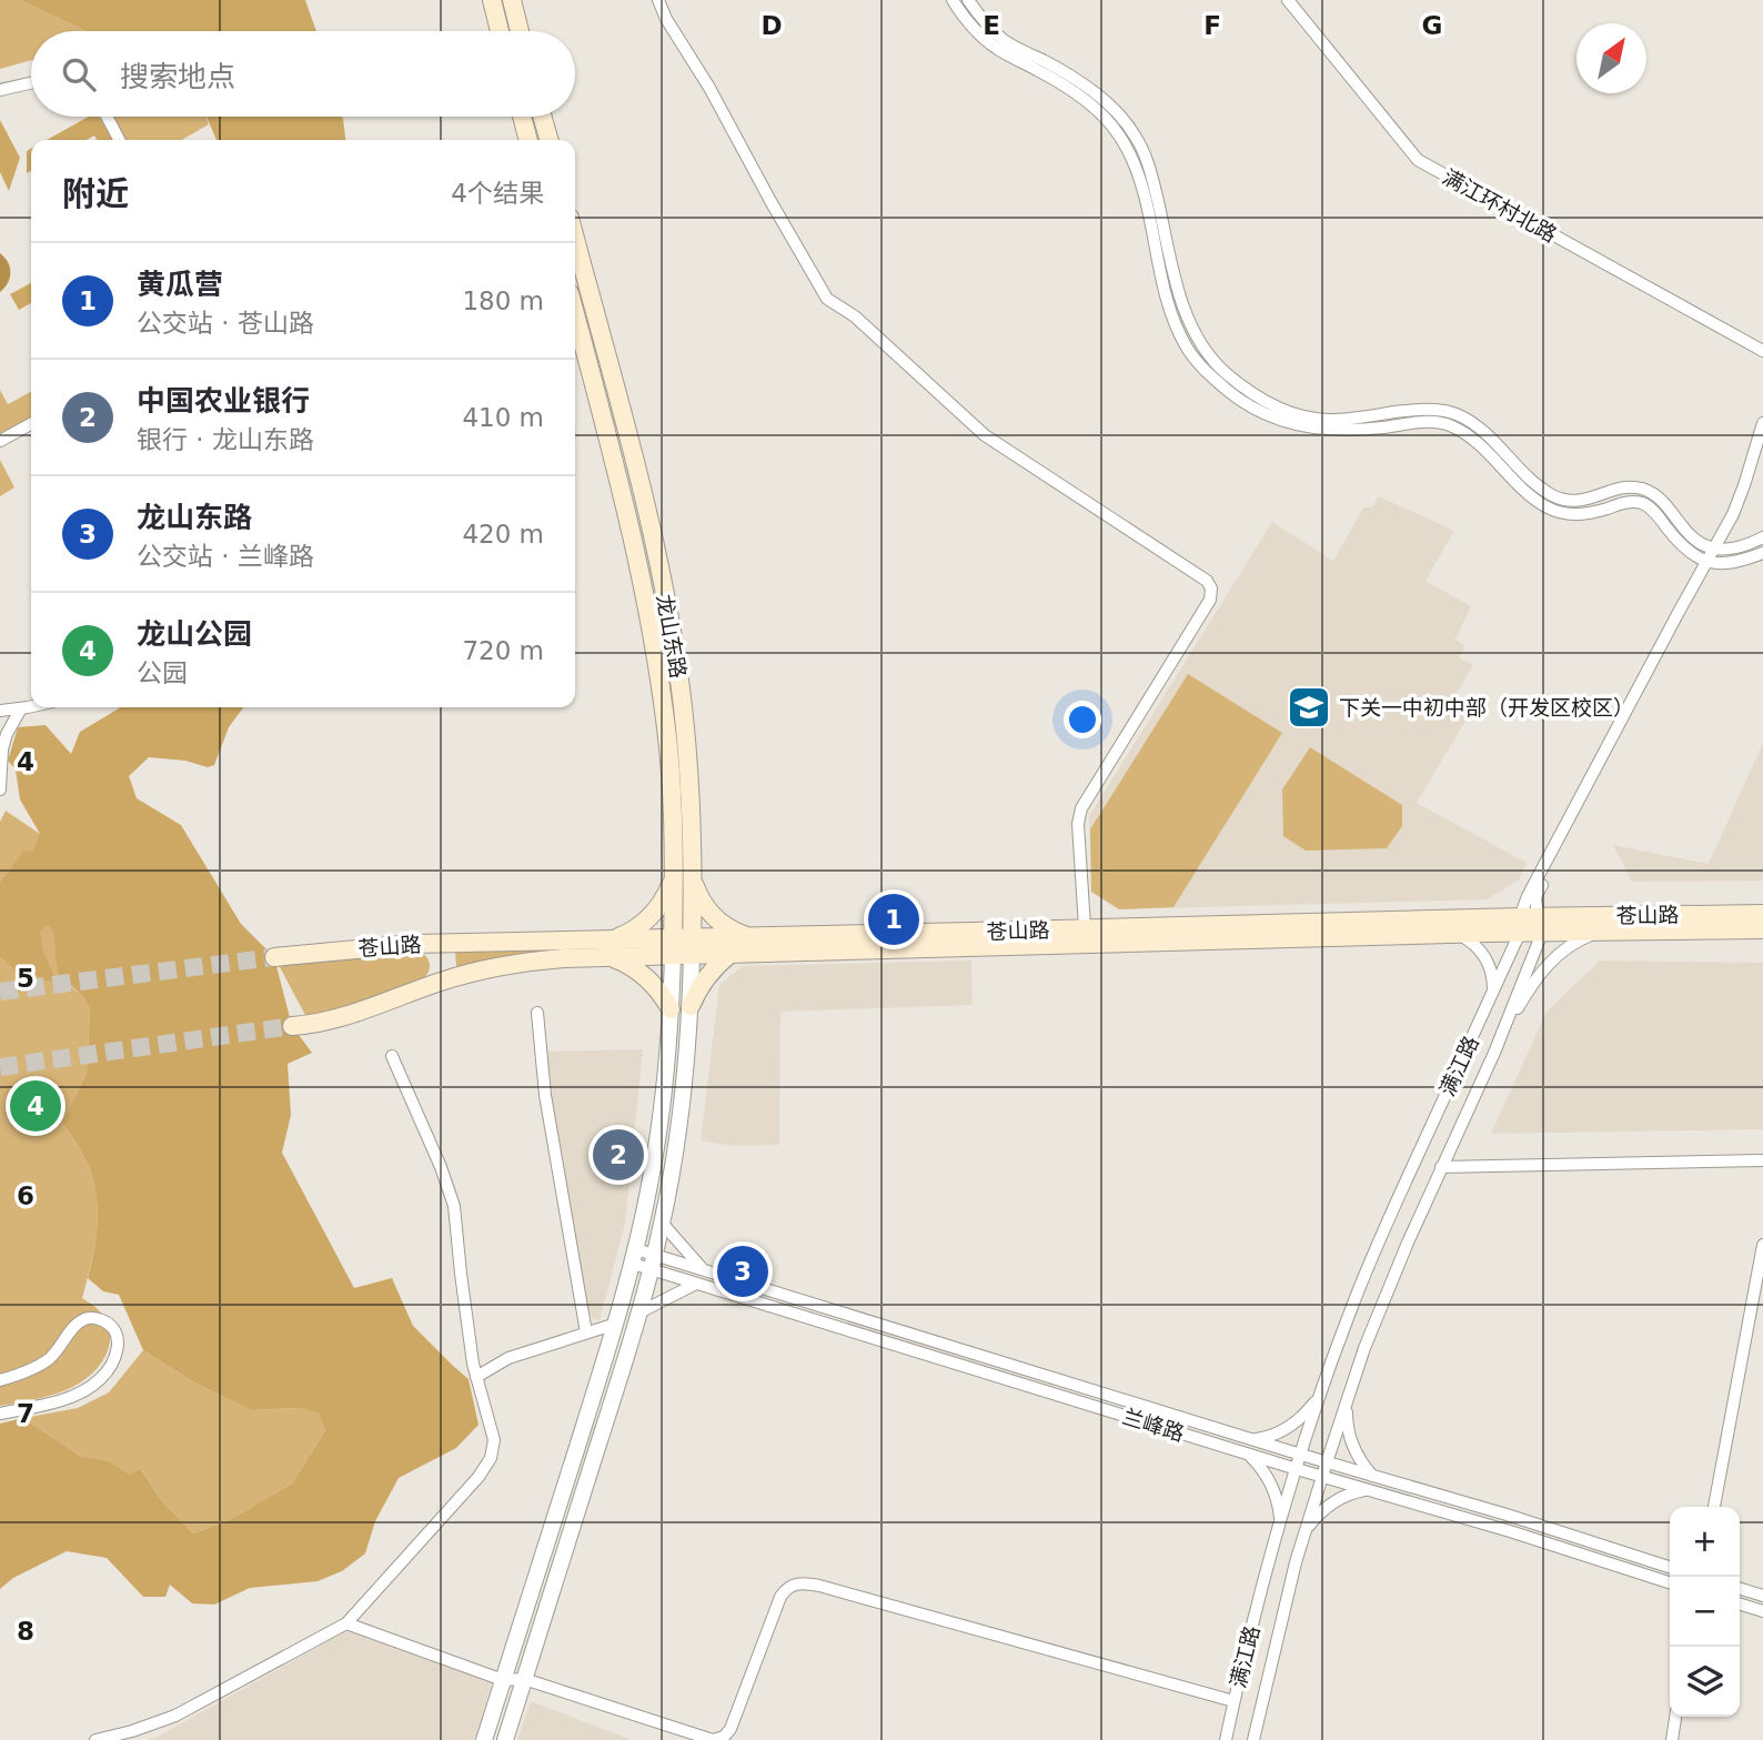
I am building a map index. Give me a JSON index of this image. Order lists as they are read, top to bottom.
{
  "streets": {
    "main road": ["龙山东路", "苍山路"],
    "street": ["满江环村北路", "满江路", "兰峰路"]
  },
  "crossings": [
    ["龙山东路", "苍山路"],
    ["龙山东路", "兰峰路"],
    ["苍山路", "满江路"],
    ["满江路", "兰峰路"]
  ],
  "places": {
    "school or university": ["下关一中初中部（开发区校区）"]
  },
  "north": "top right",
  "page": {
    "search": "搜索地点",
    "heading": ["附近", "4个结果"],
    "list": [
      {
        "mark": "1",
        "name": "黄瓜营",
        "note": "公交站 · 苍山路",
        "value": "180 m"
      },
      {
        "mark": "2",
        "name": "中国农业银行",
        "note": "银行 · 龙山东路",
        "value": "410 m"
      },
      {
        "mark": "3",
        "name": "龙山东路",
        "note": "公交站 · 兰峰路",
        "value": "420 m"
      },
      {
        "mark": "4",
        "name": "龙山公园",
        "note": "公园",
        "value": "720 m"
      }
    ],
    "pins": [
      "1",
      "4",
      "2",
      "3"
    ],
    "map_buttons": ["+", "−"]
  },
  "grid": {
    "columns": [
      "D",
      "E",
      "F",
      "G"
    ],
    "rows": [
      "4",
      "5",
      "6",
      "7",
      "8"
    ]
  }
}
